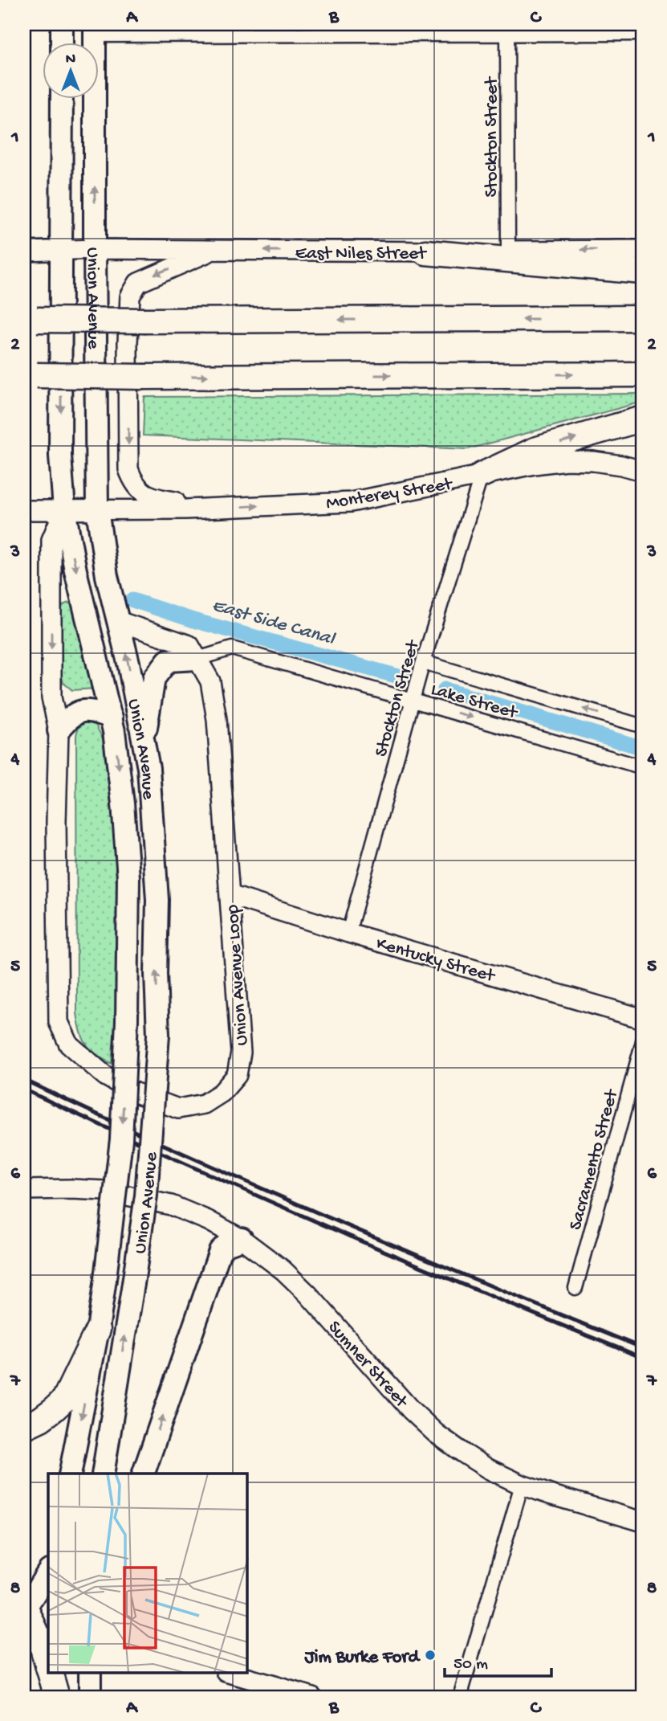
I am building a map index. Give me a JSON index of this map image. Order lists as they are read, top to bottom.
{
  "streets": {
    "main road": ["Union Avenue"],
    "street": [
      "Stockton Street",
      "East Niles Street",
      "Monterey Street",
      "Lake Street",
      "Kentucky Street",
      "Union Avenue Loop",
      "Sacramento Street",
      "Sumner Street"
    ]
  },
  "crossings": [
    ["Stockton Street", "East Niles Street"],
    ["Stockton Street", "Monterey Street"],
    ["Stockton Street", "Lake Street"],
    ["Stockton Street", "Kentucky Street"],
    ["East Niles Street", "Union Avenue"],
    ["Union Avenue", "Monterey Street"],
    ["Union Avenue", "Union Avenue Loop"],
    ["Lake Street", "Union Avenue Loop"],
    ["Kentucky Street", "Union Avenue Loop"]
  ],
  "one_way": ["East Niles Street", "Monterey Street"],
  "water": ["East Side Canal"],
  "places": ["Jim Burke Ford"],
  "scale_bar": "50 m",
  "north": "top",
  "grid": {
    "columns": ["A", "B", "C"],
    "rows": [
      "1",
      "2",
      "3",
      "4",
      "5",
      "6",
      "7",
      "8"
    ]
  }
}
